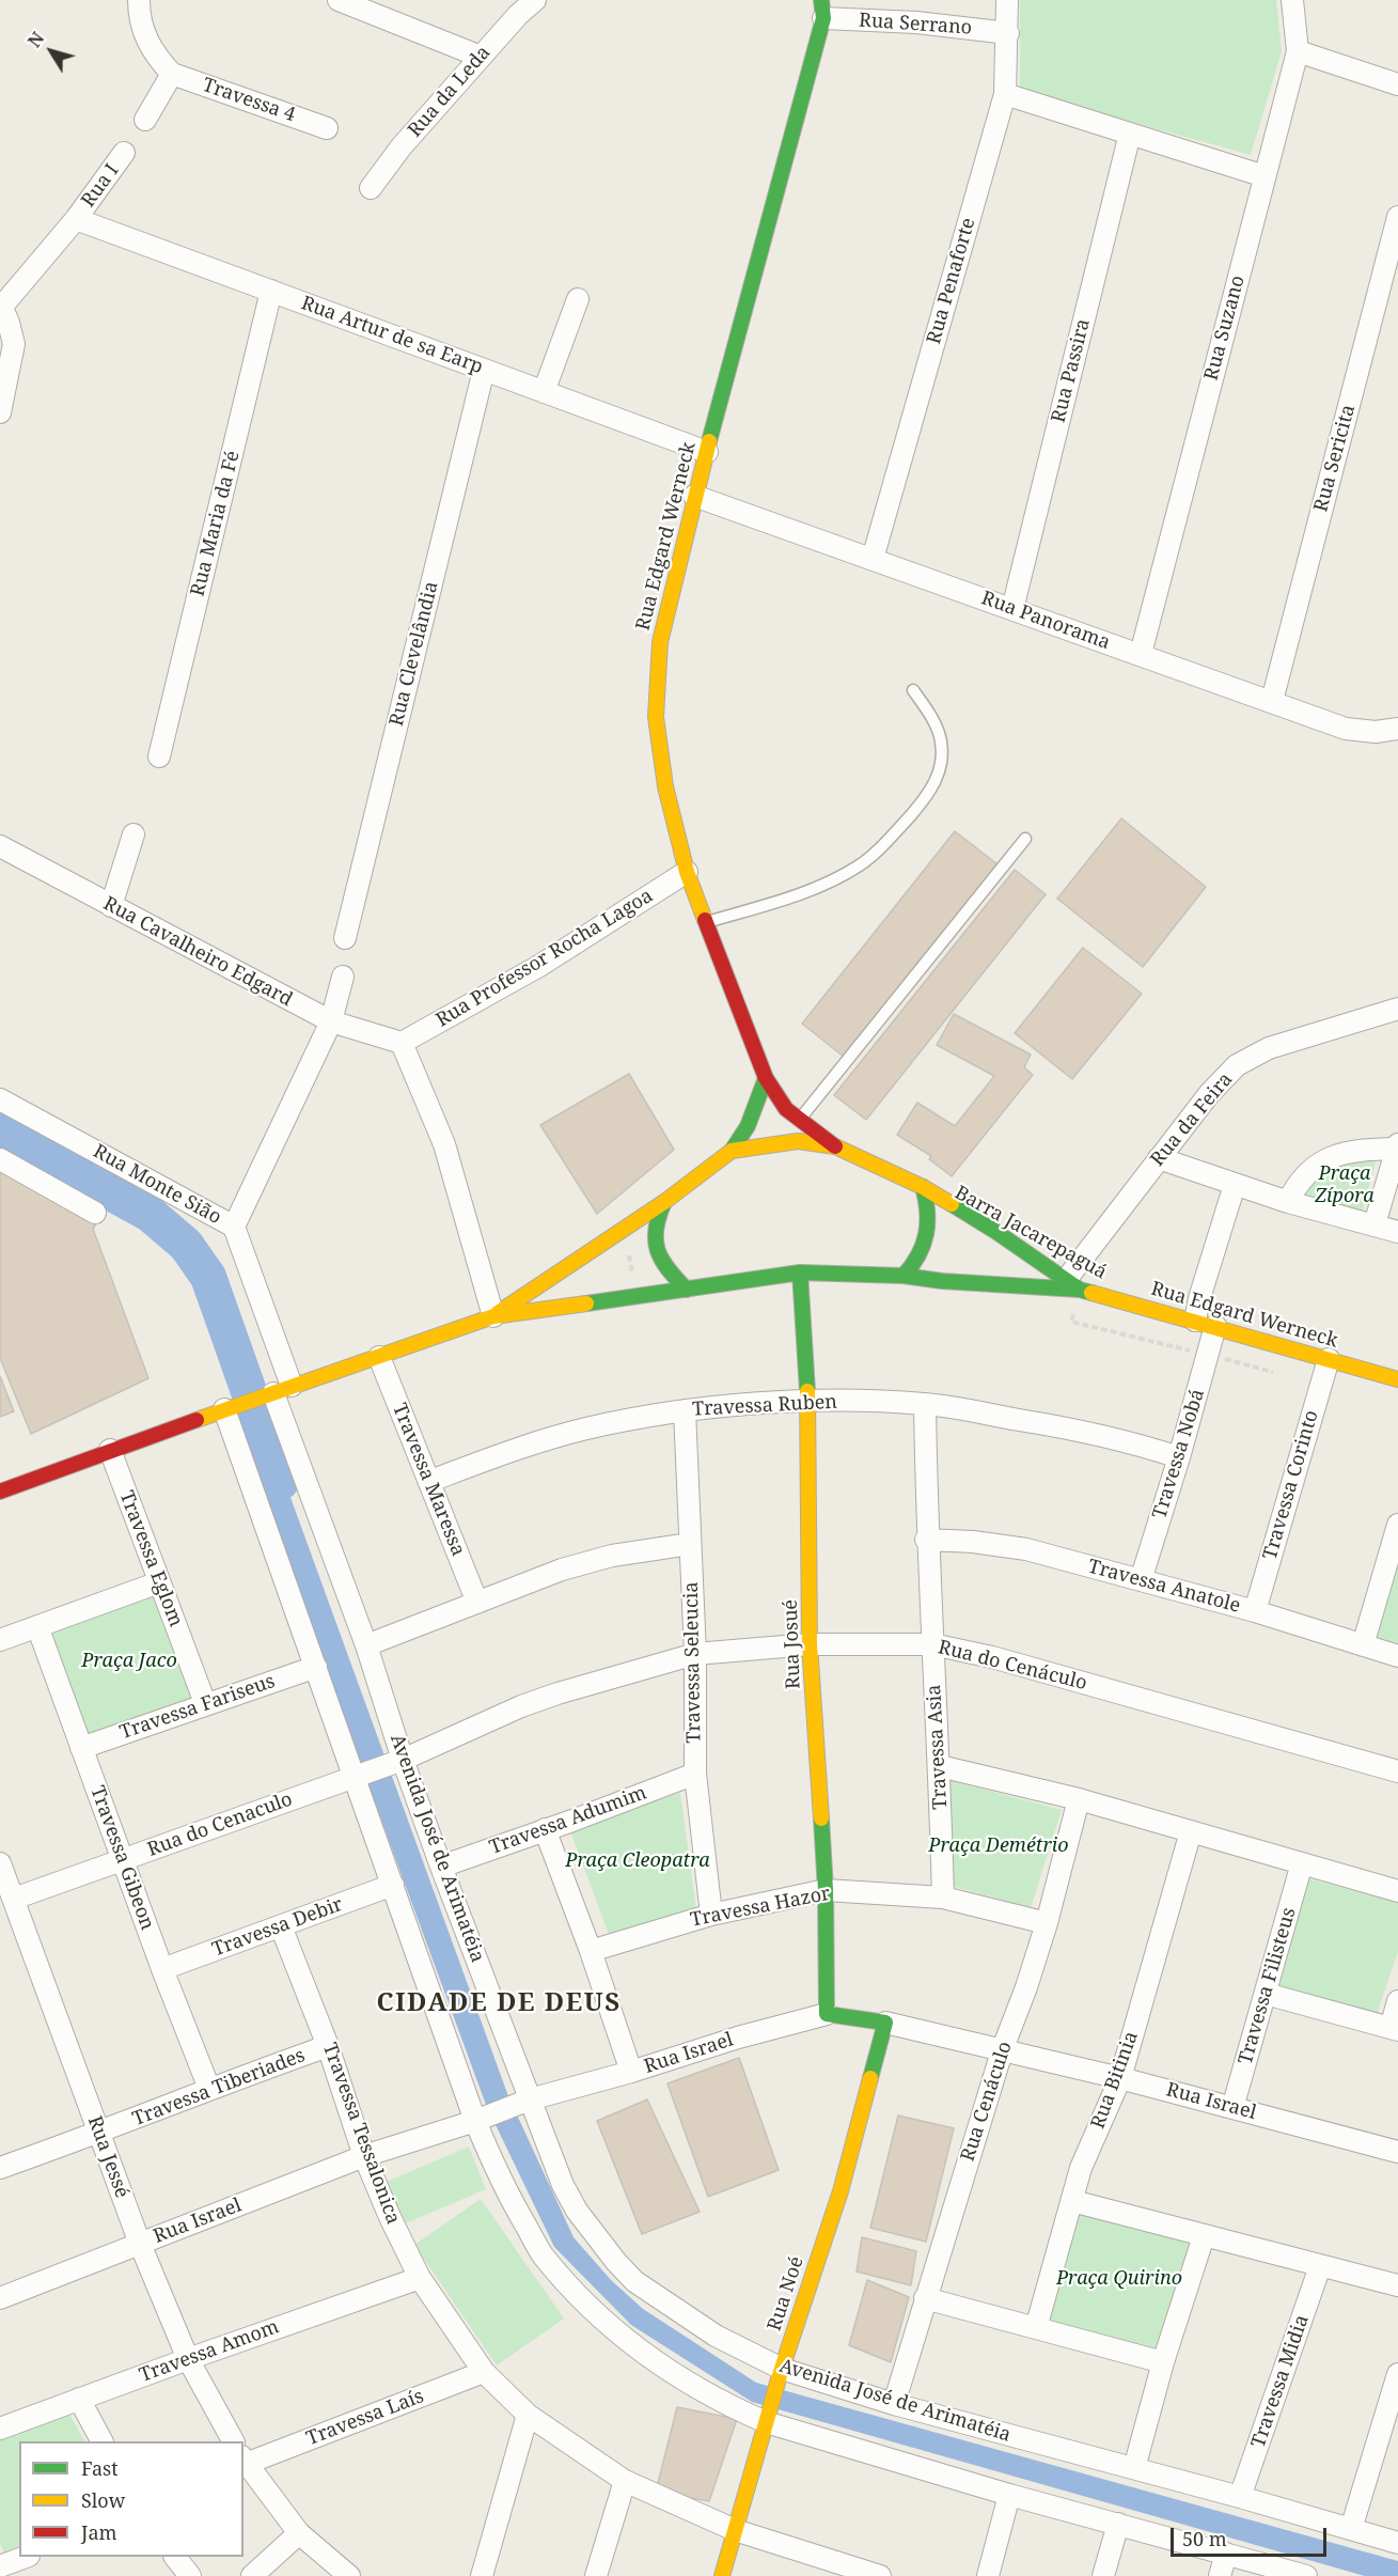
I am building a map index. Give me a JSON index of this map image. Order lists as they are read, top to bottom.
{
  "streets": {
    "street": [
      "Rua Serrano",
      "Rua da Leda",
      "Travessa 4",
      "Rua I",
      "Rua Penaforte",
      "Rua Suzano",
      "Rua Artur de sa Earp",
      "Rua Passira",
      "Rua Sericita",
      "Rua Maria da Fé",
      "Rua Edgard Werneck",
      "Rua Panorama",
      "Rua Clevelândia",
      "Rua Cavalheiro Edgard",
      "Rua Professor Rocha Lagoa",
      "Rua da Feira",
      "Rua Monte Sião",
      "Travessa Ruben",
      "Travessa Nobá",
      "Travessa Maressa",
      "Travessa Corinto",
      "Travessa Eglom",
      "Travessa Anatole",
      "Rua Josué",
      "Travessa Seleucia",
      "Rua do Cenáculo",
      "Travessa Fariseus",
      "Travessa Asia",
      "Travessa Adumim",
      "Rua do Cenaculo",
      "Avenida José de Arimatéia",
      "Travessa Gibeon",
      "Travessa Hazor",
      "Travessa Debir",
      "Travessa Filisteus",
      "Rua Israel",
      "Rua Bitinia",
      "Travessa Tiberiades",
      "Rua Cenáculo",
      "Travessa Tessalonica",
      "Rua Jessé",
      "Rua Noé",
      "Travessa Amom",
      "Travessa Midia",
      "Travessa Laís"
    ]
  },
  "crossings": [
    ["Rua Serrano", "Rua Penaforte"],
    ["Rua Serrano", "Rua Edgard Werneck"],
    ["Rua I", "Rua Artur de sa Earp"],
    ["Rua Penaforte", "Rua Panorama"],
    ["Rua Suzano", "Rua Panorama"],
    ["Rua Artur de sa Earp", "Rua Maria da Fé"],
    ["Rua Artur de sa Earp", "Rua Edgard Werneck"],
    ["Rua Artur de sa Earp", "Rua Clevelândia"],
    ["Rua Passira", "Rua Panorama"],
    ["Rua Sericita", "Rua Panorama"],
    ["Rua Edgard Werneck", "Rua Panorama"],
    ["Rua Edgard Werneck", "Rua Professor Rocha Lagoa"],
    ["Rua Edgard Werneck", "Rua da Feira"],
    ["Rua Edgard Werneck", "Travessa Nobá"],
    ["Rua Edgard Werneck", "Travessa Corinto"],
    ["Rua Cavalheiro Edgard", "Rua Professor Rocha Lagoa"],
    ["Rua Monte Sião", "Avenida José de Arimatéia"],
    ["Travessa Ruben", "Travessa Nobá"],
    ["Travessa Ruben", "Travessa Maressa"],
    ["Travessa Ruben", "Rua Josué"],
    ["Travessa Ruben", "Travessa Seleucia"],
    ["Travessa Ruben", "Travessa Asia"],
    ["Travessa Nobá", "Travessa Anatole"],
    ["Travessa Corinto", "Travessa Anatole"],
    ["Travessa Eglom", "Travessa Fariseus"],
    ["Travessa Anatole", "Travessa Asia"],
    ["Rua Josué", "Rua do Cenáculo"],
    ["Rua Josué", "Travessa Hazor"],
    ["Rua Josué", "Rua Israel"],
    ["Travessa Seleucia", "Rua do Cenáculo"],
    ["Travessa Seleucia", "Travessa Adumim"],
    ["Travessa Seleucia", "Travessa Hazor"],
    ["Rua do Cenáculo", "Travessa Asia"],
    ["Rua do Cenáculo", "Rua do Cenaculo"],
    ["Rua do Cenáculo", "Avenida José de Arimatéia"],
    ["Travessa Fariseus", "Travessa Gibeon"],
    ["Travessa Asia", "Travessa Hazor"],
    ["Travessa Adumim", "Avenida José de Arimatéia"],
    ["Rua do Cenaculo", "Avenida José de Arimatéia"],
    ["Rua do Cenaculo", "Travessa Gibeon"],
    ["Rua do Cenaculo", "Rua Jessé"],
    ["Avenida José de Arimatéia", "Rua Israel"],
    ["Avenida José de Arimatéia", "Rua Cenáculo"],
    ["Avenida José de Arimatéia", "Rua Noé"],
    ["Avenida José de Arimatéia", "Travessa Midia"],
    ["Travessa Gibeon", "Travessa Debir"],
    ["Travessa Gibeon", "Travessa Tiberiades"],
    ["Travessa Hazor", "Rua Cenáculo"],
    ["Travessa Debir", "Travessa Tessalonica"],
    ["Travessa Filisteus", "Rua Israel"],
    ["Rua Israel", "Rua Bitinia"],
    ["Rua Israel", "Rua Cenáculo"],
    ["Rua Israel", "Travessa Tessalonica"],
    ["Rua Israel", "Rua Jessé"],
    ["Rua Israel", "Rua Noé"],
    ["Travessa Tiberiades", "Travessa Tessalonica"],
    ["Travessa Tiberiades", "Rua Jessé"],
    ["Travessa Tessalonica", "Rua Noé"],
    ["Travessa Tessalonica", "Travessa Amom"],
    ["Travessa Tessalonica", "Travessa Laís"],
    ["Rua Jessé", "Travessa Amom"]
  ],
  "districts": ["CIDADE DE DEUS"],
  "parks": [
    "Praça Zípora",
    "Praça Jaco",
    "Praça Demétrio",
    "Praça Cleopatra",
    "Praça Quirino"
  ],
  "legend": ["Fast", "Slow", "Jam"],
  "scale_bar": "50 m",
  "north": "top left"
}
